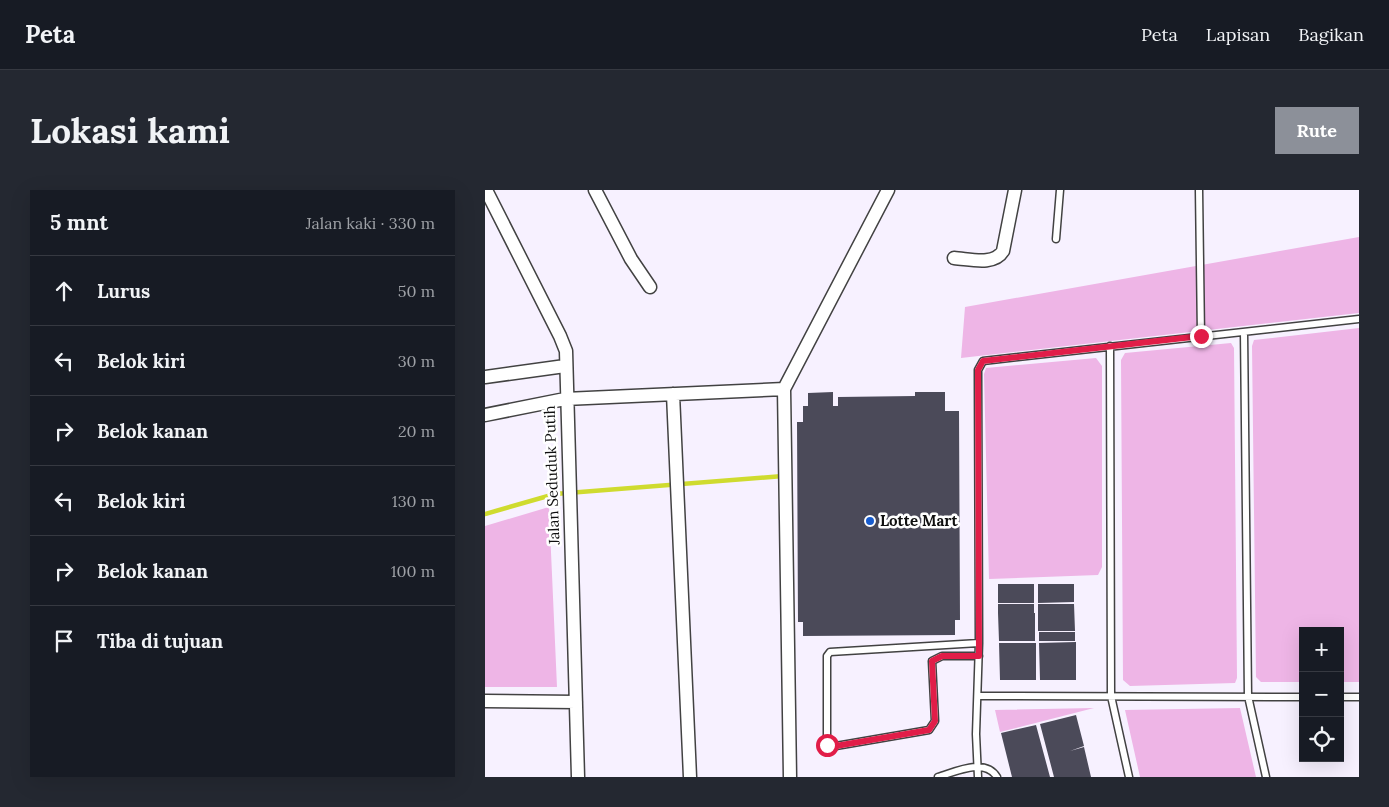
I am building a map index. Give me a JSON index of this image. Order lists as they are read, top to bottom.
{
  "streets": {
    "street": ["Jalan Seduduk Putih"]
  },
  "places": ["Lotte Mart"],
  "page": {
    "header": "Peta",
    "nav": ["Peta", "Lapisan", "Bagikan"],
    "buttons": "Rute",
    "title": "Lokasi kami",
    "heading": ["5 mnt", "Jalan kaki · 330 m"],
    "list": [
      ["Lurus", "50 m"],
      ["Belok kiri", "30 m"],
      ["Belok kanan", "20 m"],
      ["Belok kiri", "130 m"],
      ["Belok kanan", "100 m"],
      "Tiba di tujuan"
    ],
    "map_buttons": ["+", "−"]
  }
}
